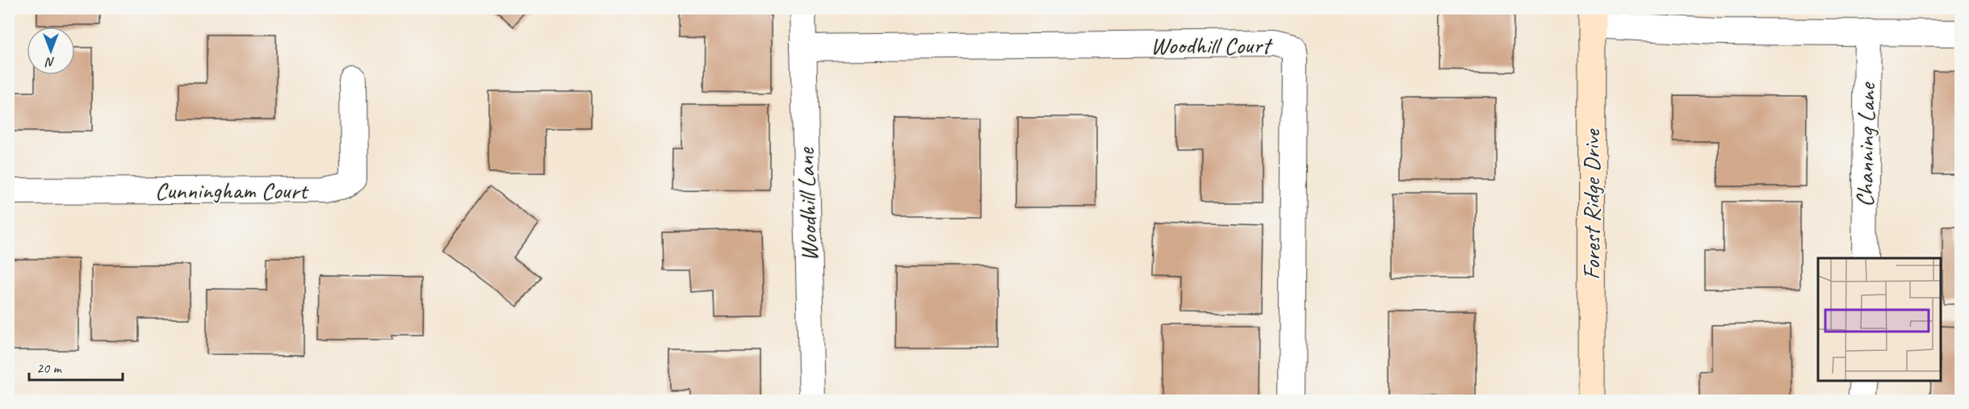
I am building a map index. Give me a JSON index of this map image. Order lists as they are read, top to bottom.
{
  "streets": {
    "main road": ["Forest Ridge Drive"],
    "street": [
      "Woodhill Court",
      "Channing Lane",
      "Cunningham Court",
      "Woodhill Lane"
    ]
  },
  "crossings": [
    ["Woodhill Court", "Woodhill Lane"]
  ],
  "scale_bar": "20 m",
  "north": "bottom"
}
